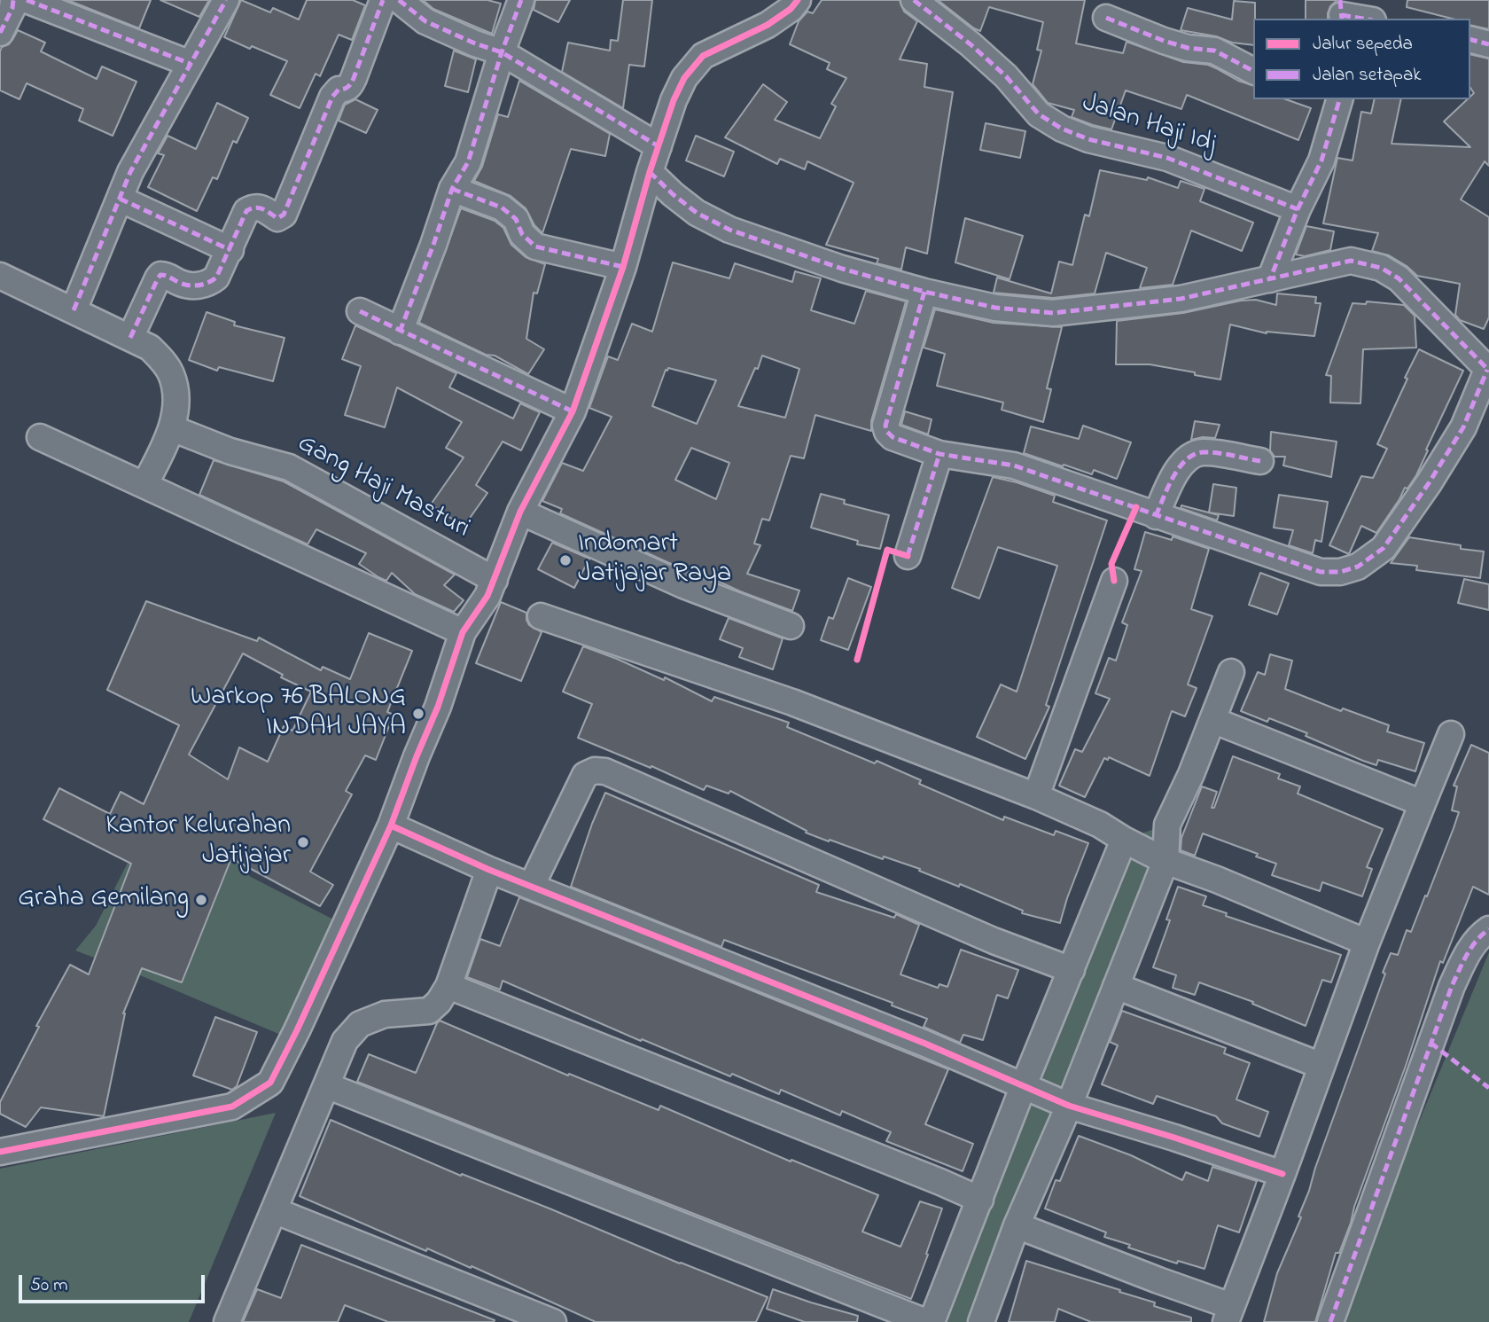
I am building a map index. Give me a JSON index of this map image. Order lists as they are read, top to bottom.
{
  "streets": {
    "street": ["Jalan Haji Idj", "Gang Haji Masturi"]
  },
  "places": [
    "Indomart Jatijajar Raya",
    "Warkop 76 BALONG INDAH JAYA",
    "Kantor Kelurahan Jatijajar",
    "Graha Gemilang"
  ],
  "legend": ["Jalur sepeda", "Jalan setapak"],
  "scale_bar": "50 m"
}
